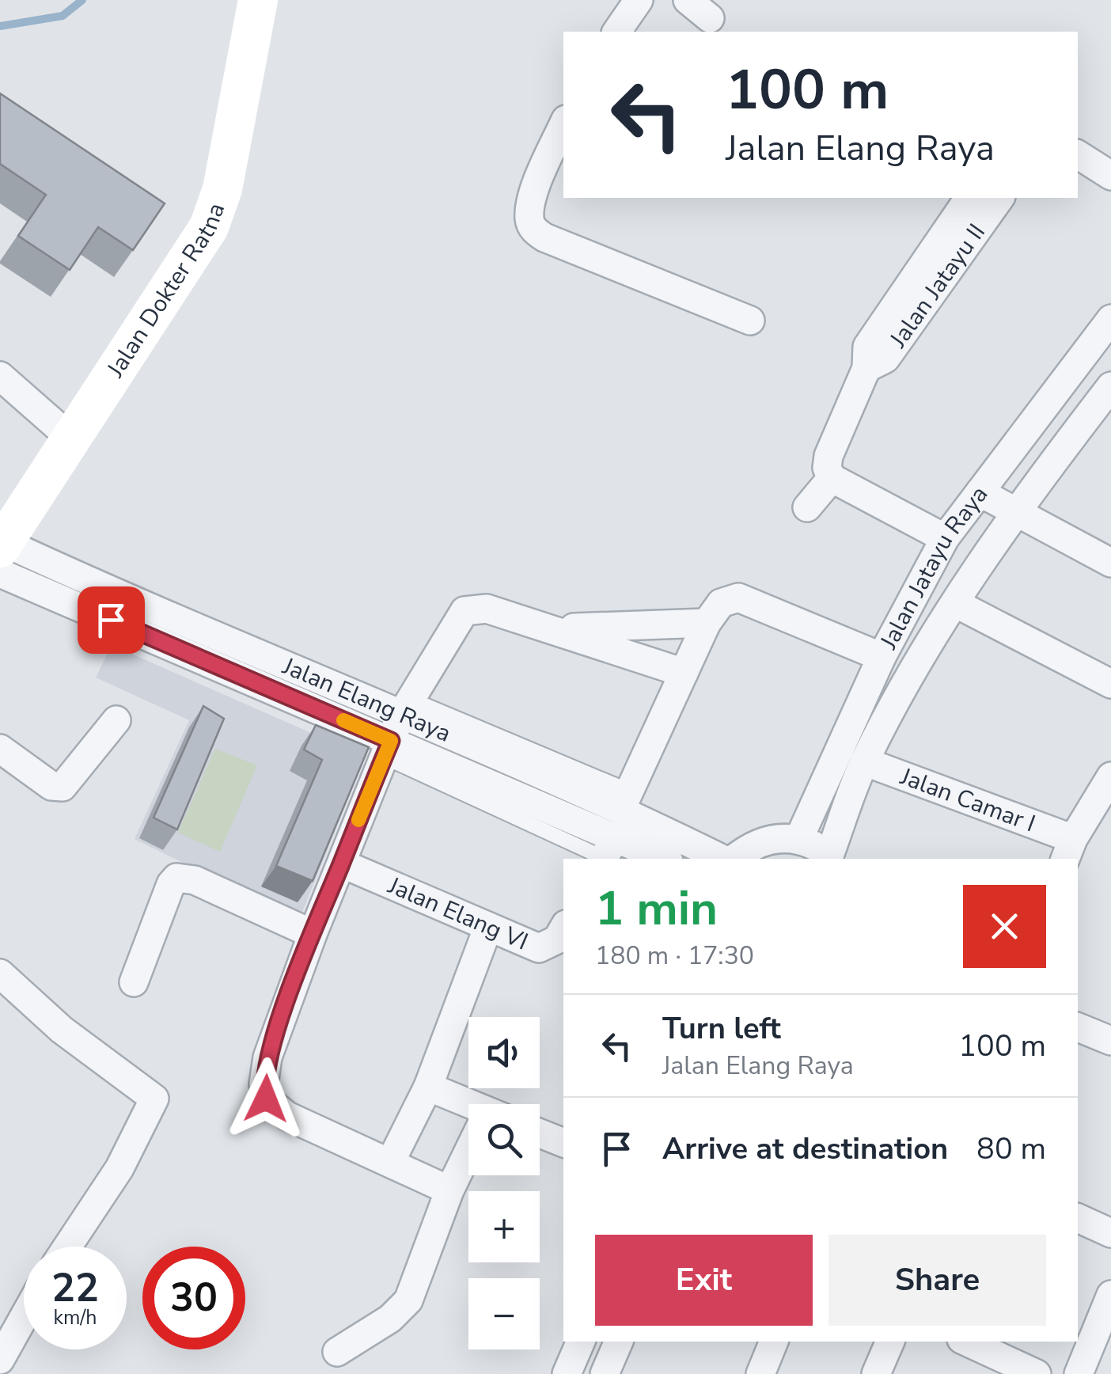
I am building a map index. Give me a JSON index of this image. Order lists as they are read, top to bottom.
{
  "streets": {
    "street": [
      "Jalan Jatayu II",
      "Jalan Dokter Ratna",
      "Jalan Jatayu Raya",
      "Jalan Elang Raya",
      "Jalan Camar I",
      "Jalan Elang VI"
    ]
  },
  "crossings": [
    ["Jalan Dokter Ratna", "Jalan Elang Raya"],
    ["Jalan Jatayu Raya", "Jalan Camar I"]
  ],
  "page": {
    "turn": ["100 m", "Jalan Elang Raya"],
    "heading": ["1 min", "180 m · 17:30"],
    "list": [
      {
        "name": "Turn left",
        "note": "Jalan Elang Raya",
        "value": "100 m"
      },
      {
        "name": "Arrive at destination",
        "value": "80 m"
      }
    ],
    "map_buttons": ["+", "−"],
    "buttons": ["Exit", "Share"],
    "speed": "22 km/h",
    "limit": "30"
  }
}
